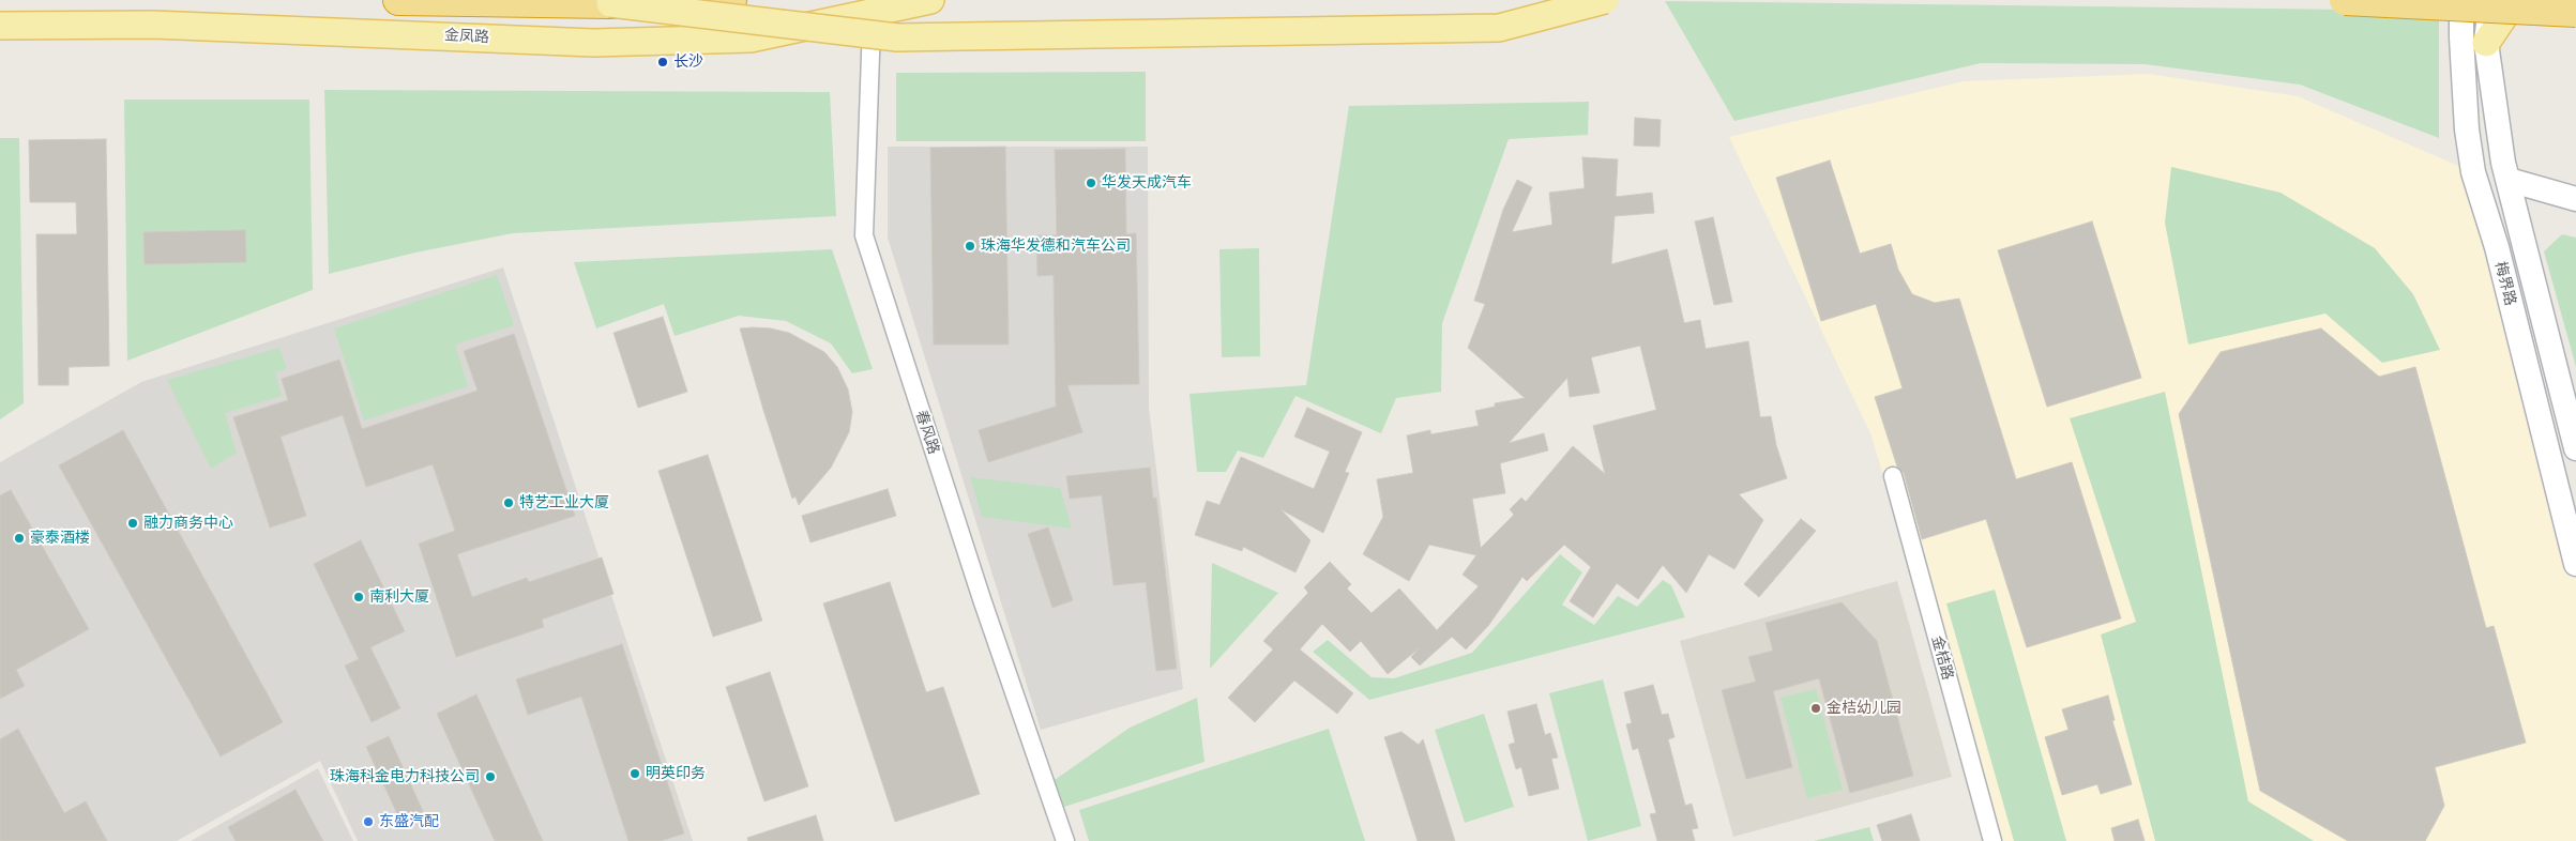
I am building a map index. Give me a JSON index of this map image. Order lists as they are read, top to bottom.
{
  "streets": {
    "main road": ["金凤路", "梅界路"],
    "street": ["春风路", "金桔路"]
  },
  "crossings": [
    ["金凤路", "春风路"]
  ],
  "places": [
    "长沙",
    "华发天成汽车",
    "珠海华发德和汽车公司",
    "特艺工业大厦",
    "融力商务中心",
    "豪泰酒楼",
    "南利大厦",
    "金桔幼儿园",
    "明英印务",
    "珠海科金电力科技公司",
    "东盛汽配"
  ]
}
